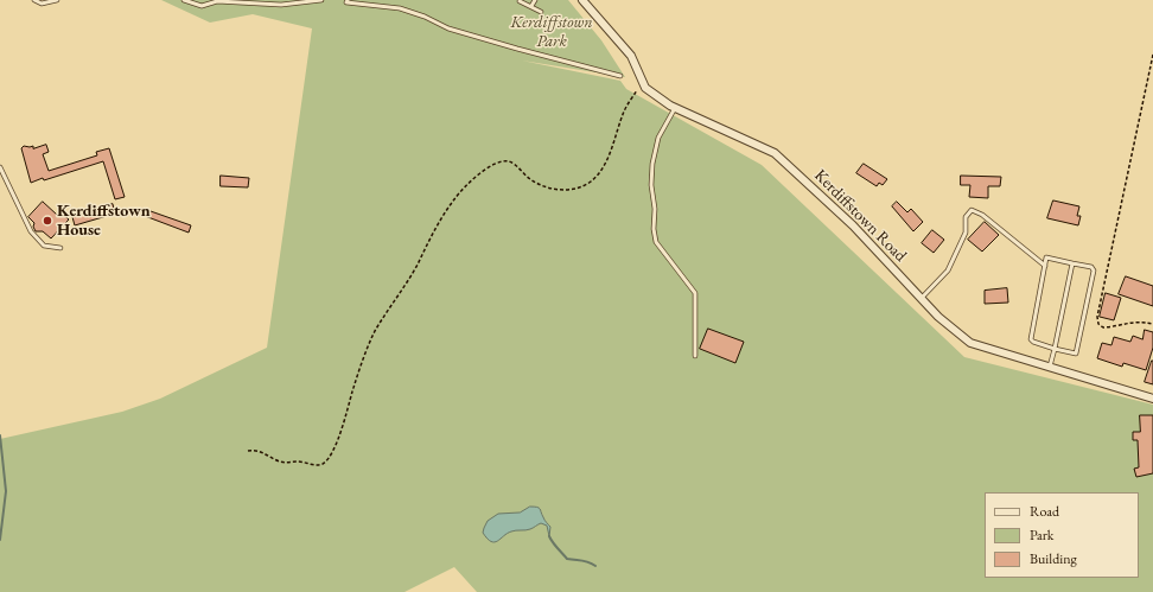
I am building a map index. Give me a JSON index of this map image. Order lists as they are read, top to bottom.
{
  "streets": {
    "street": ["Kerdiffstown Road"]
  },
  "parks": ["Kerdiffstown Park"],
  "places": ["Kerdiffstown House"],
  "legend": ["Road", "Park", "Building"]
}
